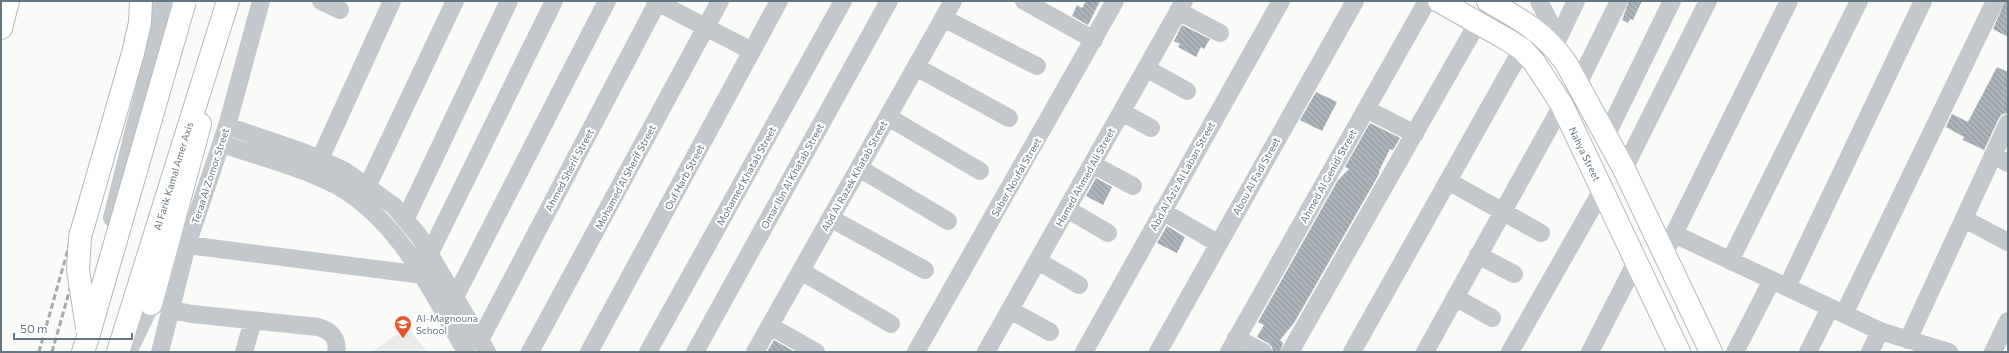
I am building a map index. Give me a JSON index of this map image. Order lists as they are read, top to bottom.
{
  "streets": {
    "main road": ["Nahya Street", "Al Farik Kamal Amer Axis"],
    "street": [
      "Ahmed Sherif Street",
      "Teraa Al Zomor Street",
      "Mohamed Khatab Street",
      "Omar Ibn Al Khatab Street",
      "Abd Al Razek Khatab Street",
      "Abd Al Aziz Al Laban Street",
      "Abou Al Fadl Street",
      "Ahmed Al Genidi Street",
      "Mohamed Al Sherif Street",
      "Ouf Harb Street",
      "Saber Noufal Street",
      "Hamed Ahmed Ali Street"
    ]
  },
  "places": {
    "school or university": ["Al-Magnouna School"]
  },
  "scale_bar": "50 m"
}
